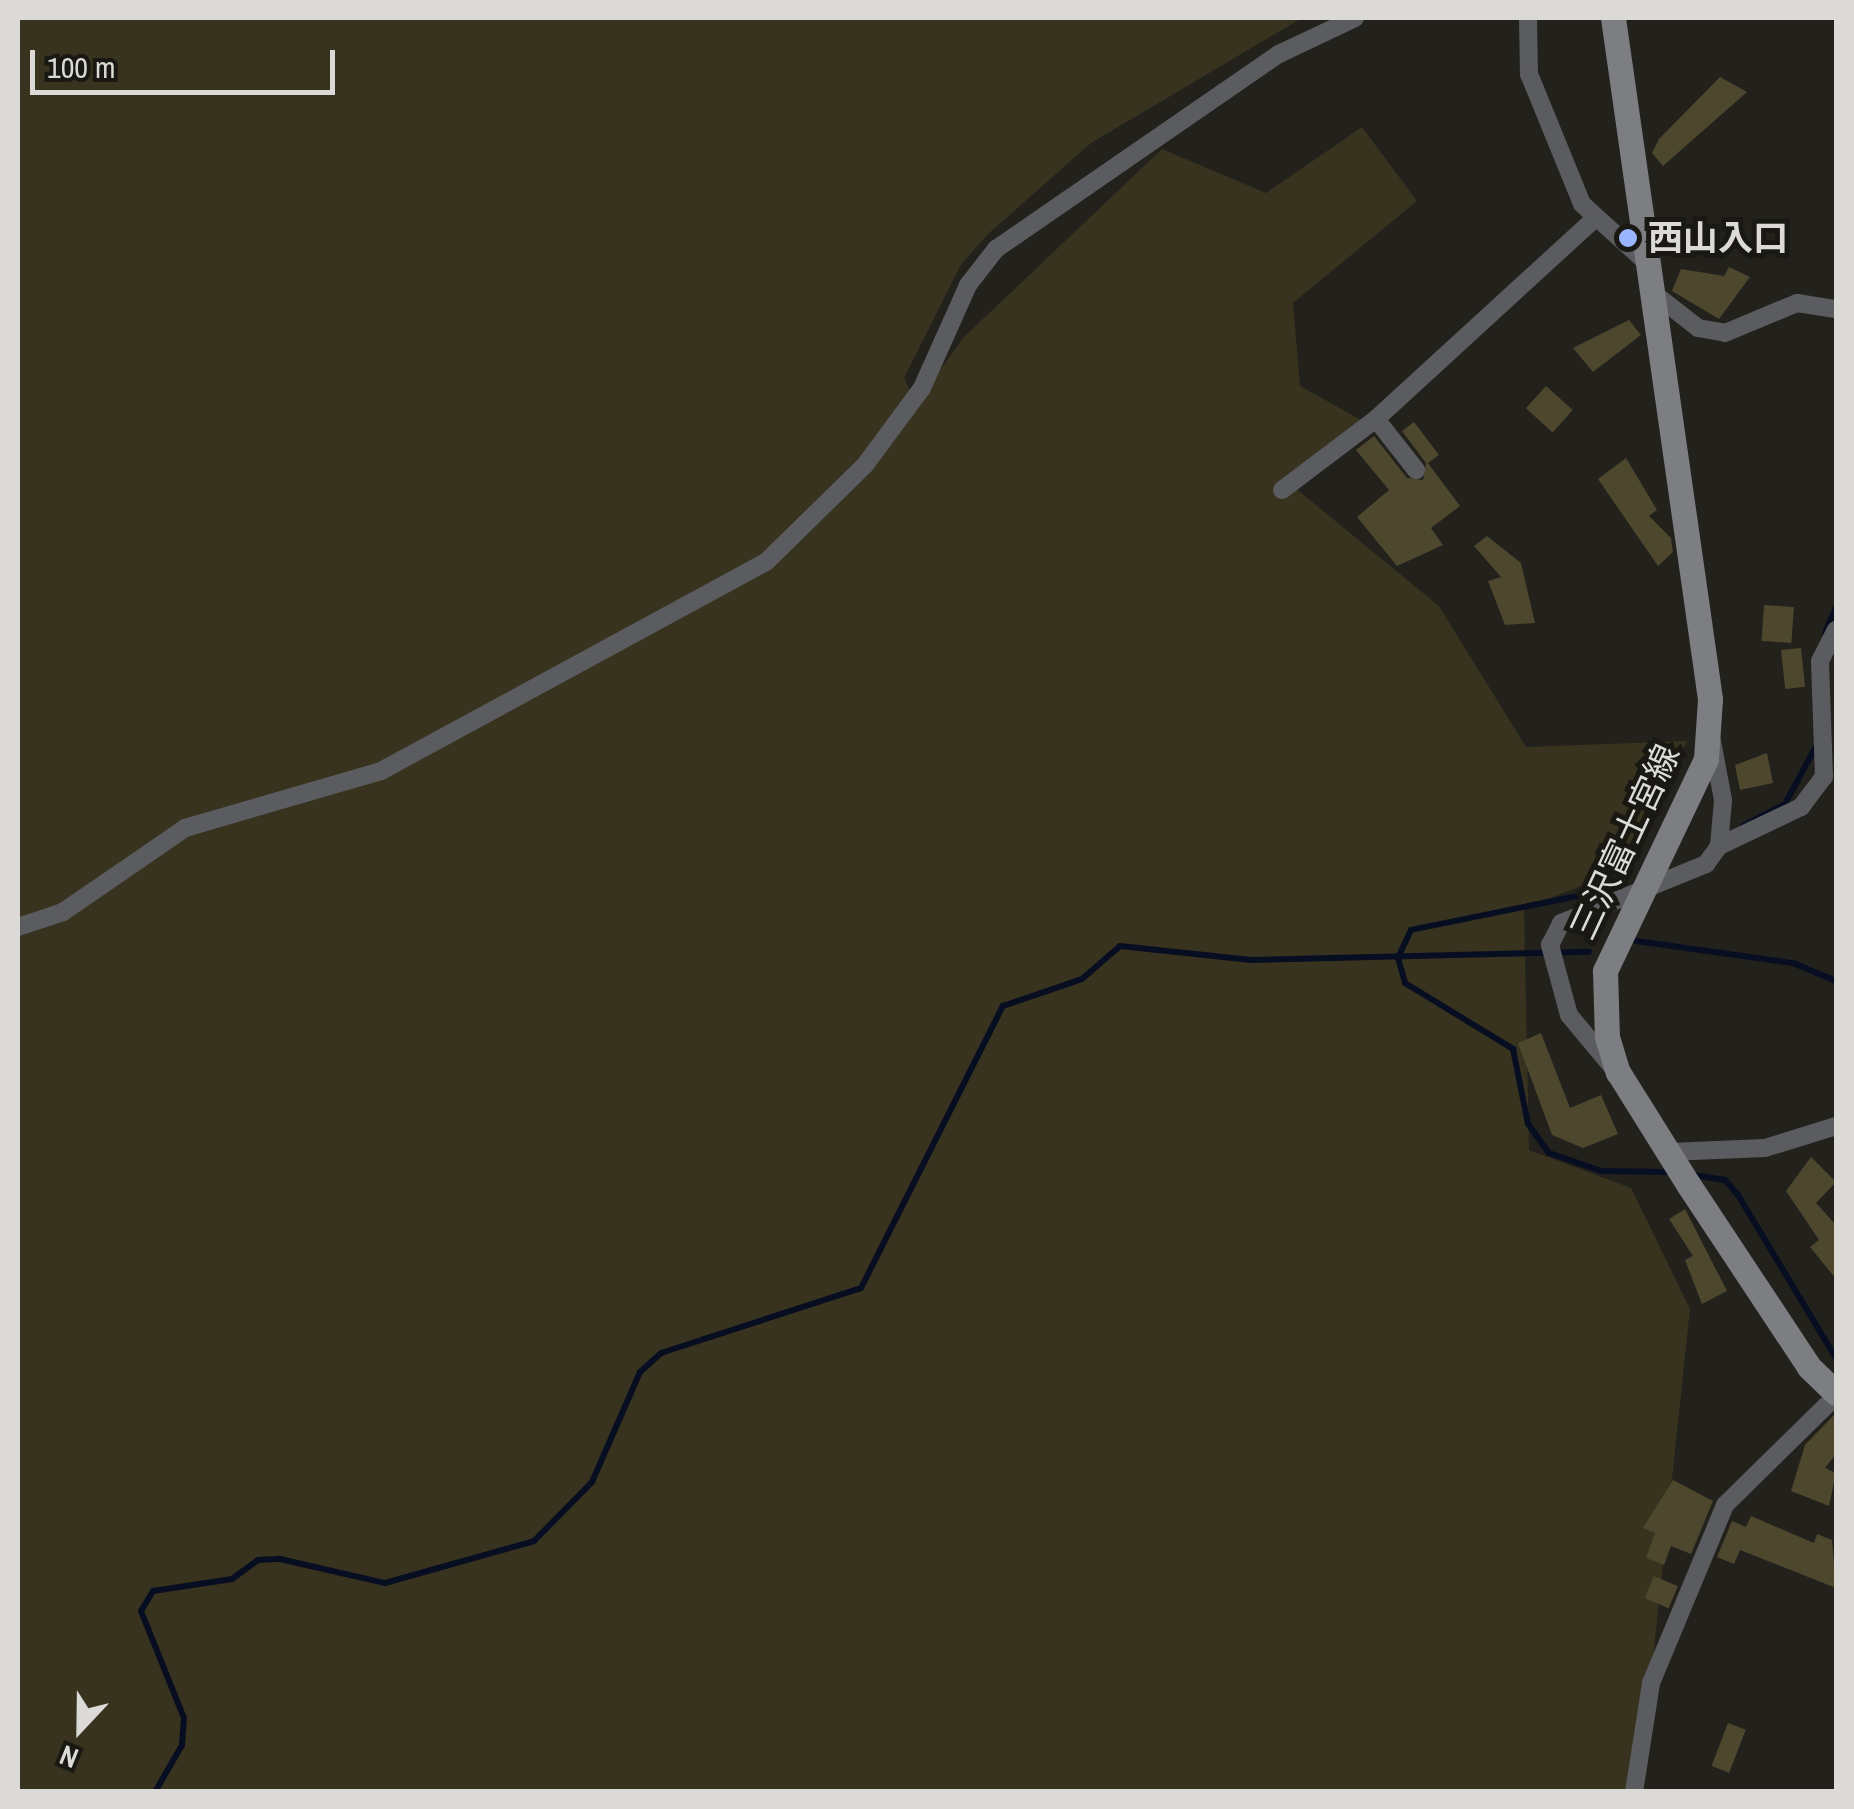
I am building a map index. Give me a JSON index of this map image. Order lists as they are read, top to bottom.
{
  "streets": {
    "main road": ["三沢富士宮線"]
  },
  "places": ["西山入口"],
  "scale_bar": "100 m",
  "north": "bottom"
}
